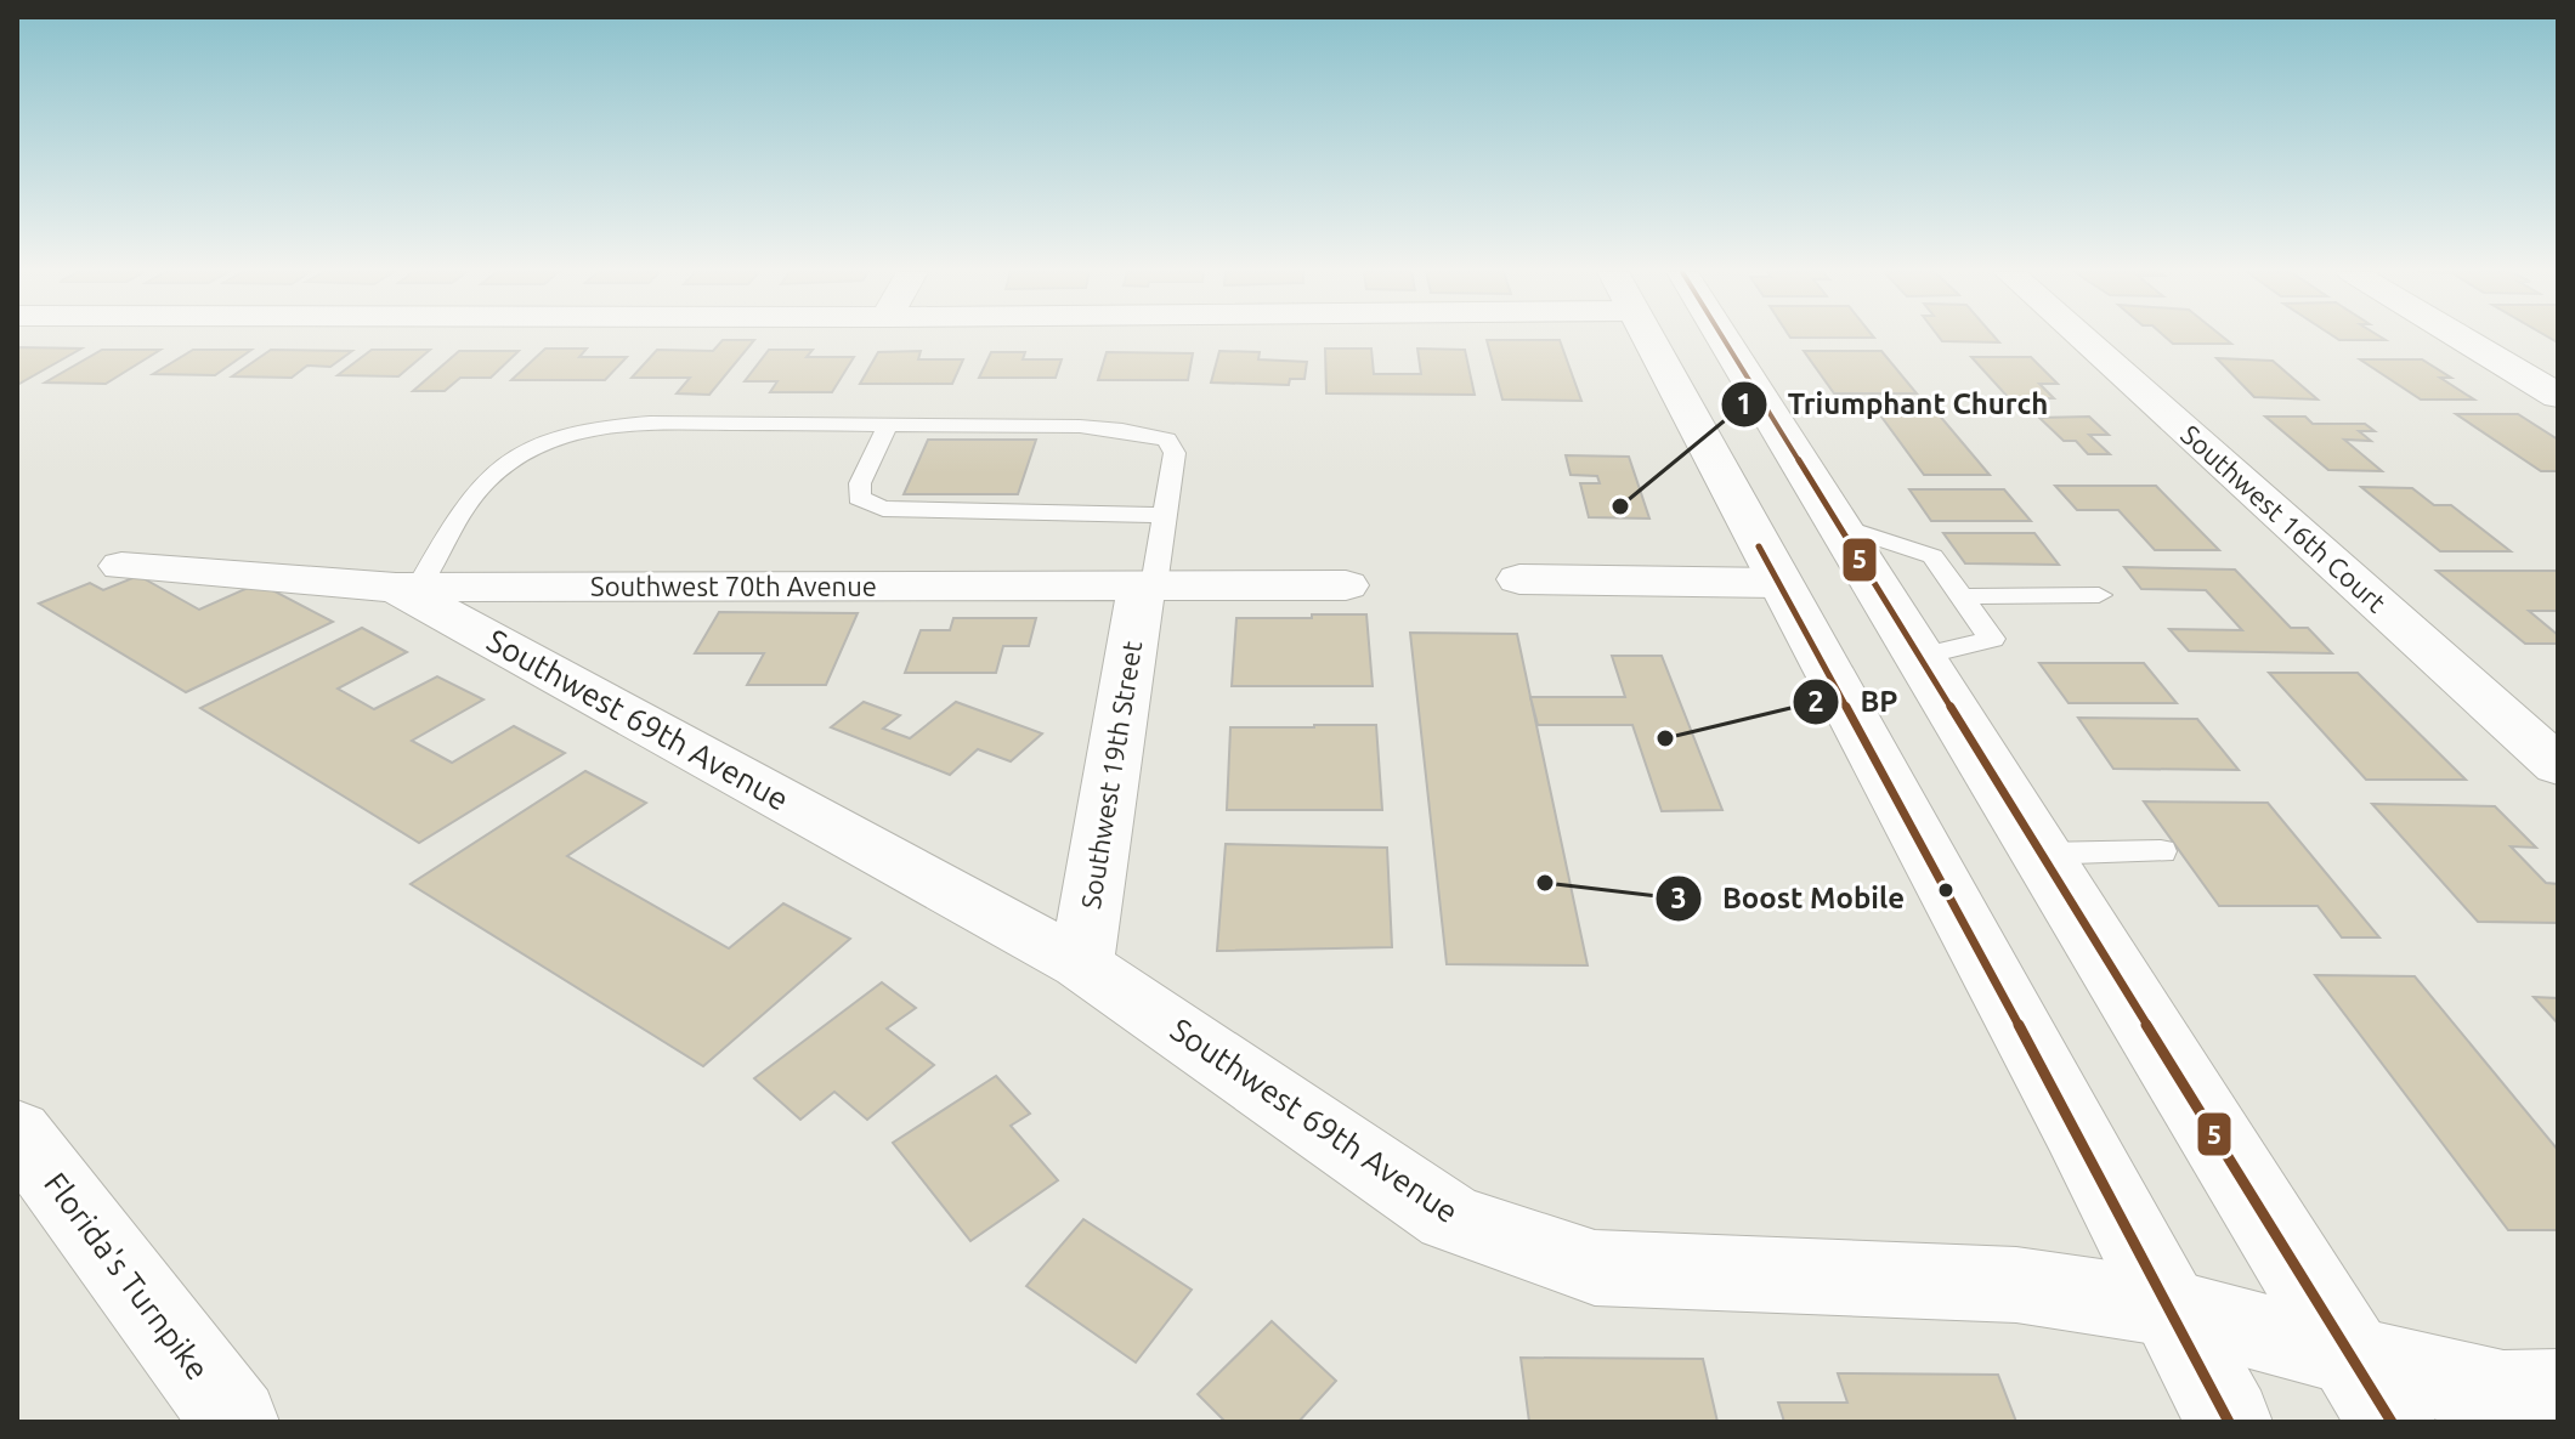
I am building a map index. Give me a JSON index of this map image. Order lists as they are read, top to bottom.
{
  "streets": {
    "main road": [
      "Southwest 16th Court",
      "Southwest 70th Avenue",
      "Southwest 69th Avenue",
      "Southwest 19th Street",
      "Florida's Turnpike"
    ]
  },
  "crossings": [
    ["Southwest 70th Avenue", "Southwest 69th Avenue"],
    ["Southwest 70th Avenue", "Southwest 19th Street"],
    ["Southwest 69th Avenue", "Southwest 19th Street"]
  ],
  "places": ["Triumphant Church", "BP", "Boost Mobile"],
  "lines": ["transit line 5"]
}
